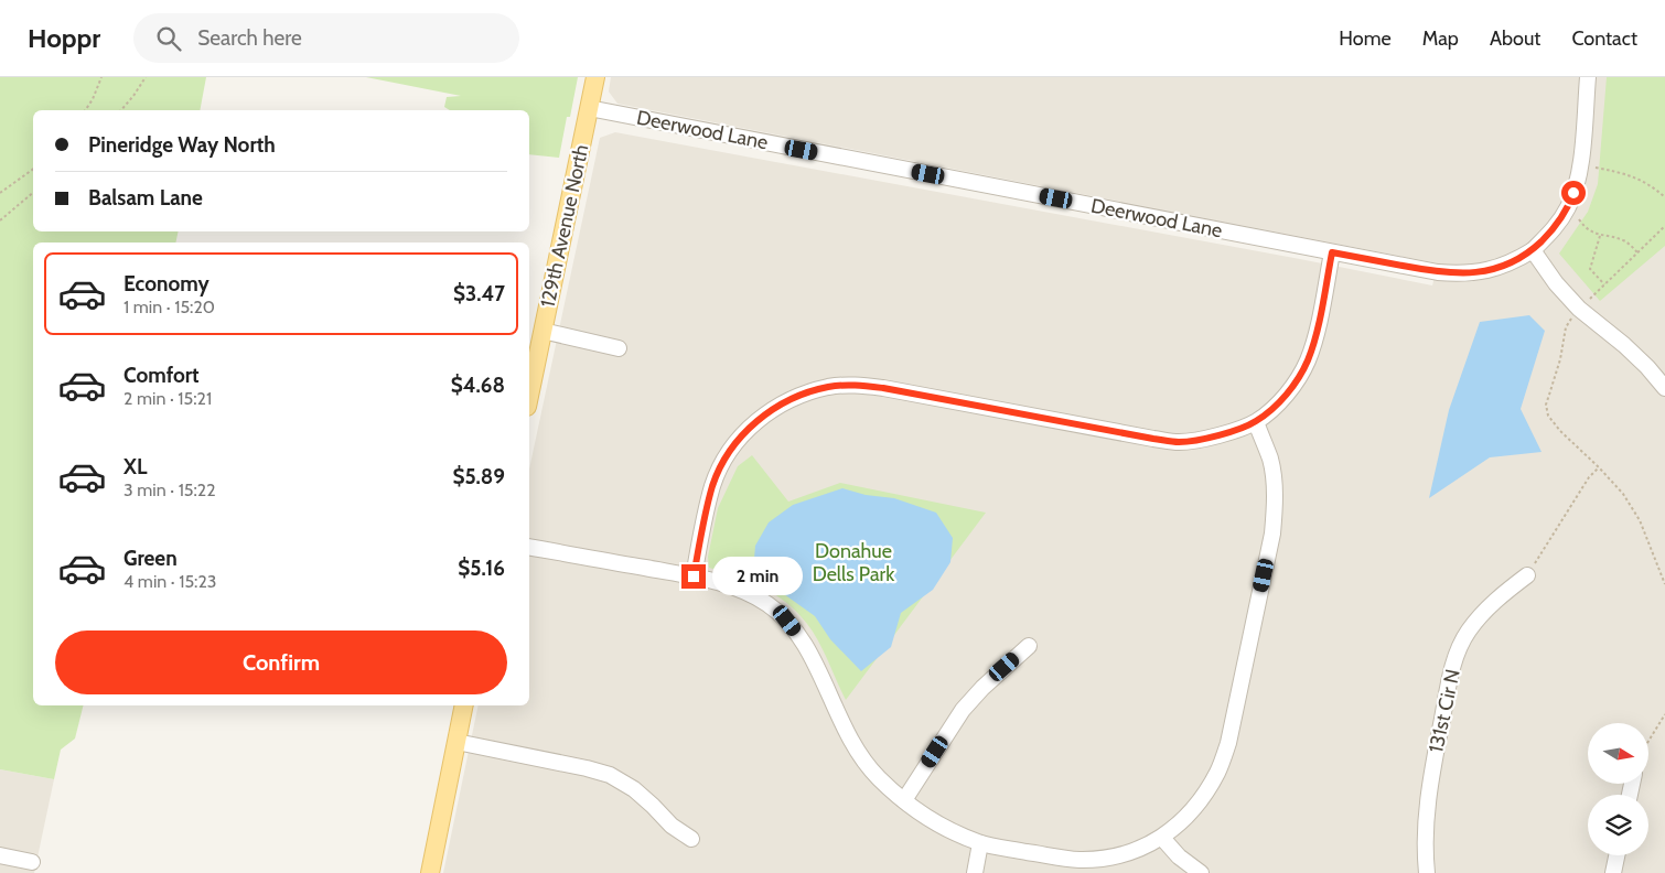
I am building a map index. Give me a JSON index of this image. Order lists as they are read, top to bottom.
{
  "streets": {
    "main road": ["129th Avenue North"],
    "street": ["Deerwood Lane", "131st Cir N"]
  },
  "crossings": [
    ["Deerwood Lane", "129th Avenue North"]
  ],
  "parks": ["Donahue Dells Park"],
  "north": "right",
  "page": {
    "header": "Hoppr",
    "search": "Search here",
    "nav": [
      "Home",
      "Map",
      "About",
      "Contact"
    ],
    "banner": ["Pineridge Way North", "Balsam Lane"],
    "list": [
      {
        "name": "Economy",
        "note": "1 min · 15:20",
        "value": "$3.47"
      },
      {
        "name": "Comfort",
        "note": "2 min · 15:21",
        "value": "$4.68"
      },
      {
        "name": "XL",
        "note": "3 min · 15:22",
        "value": "$5.89"
      },
      {
        "name": "Green",
        "note": "4 min · 15:23",
        "value": "$5.16"
      }
    ],
    "bubble": "2 min",
    "buttons": "Confirm"
  }
}
